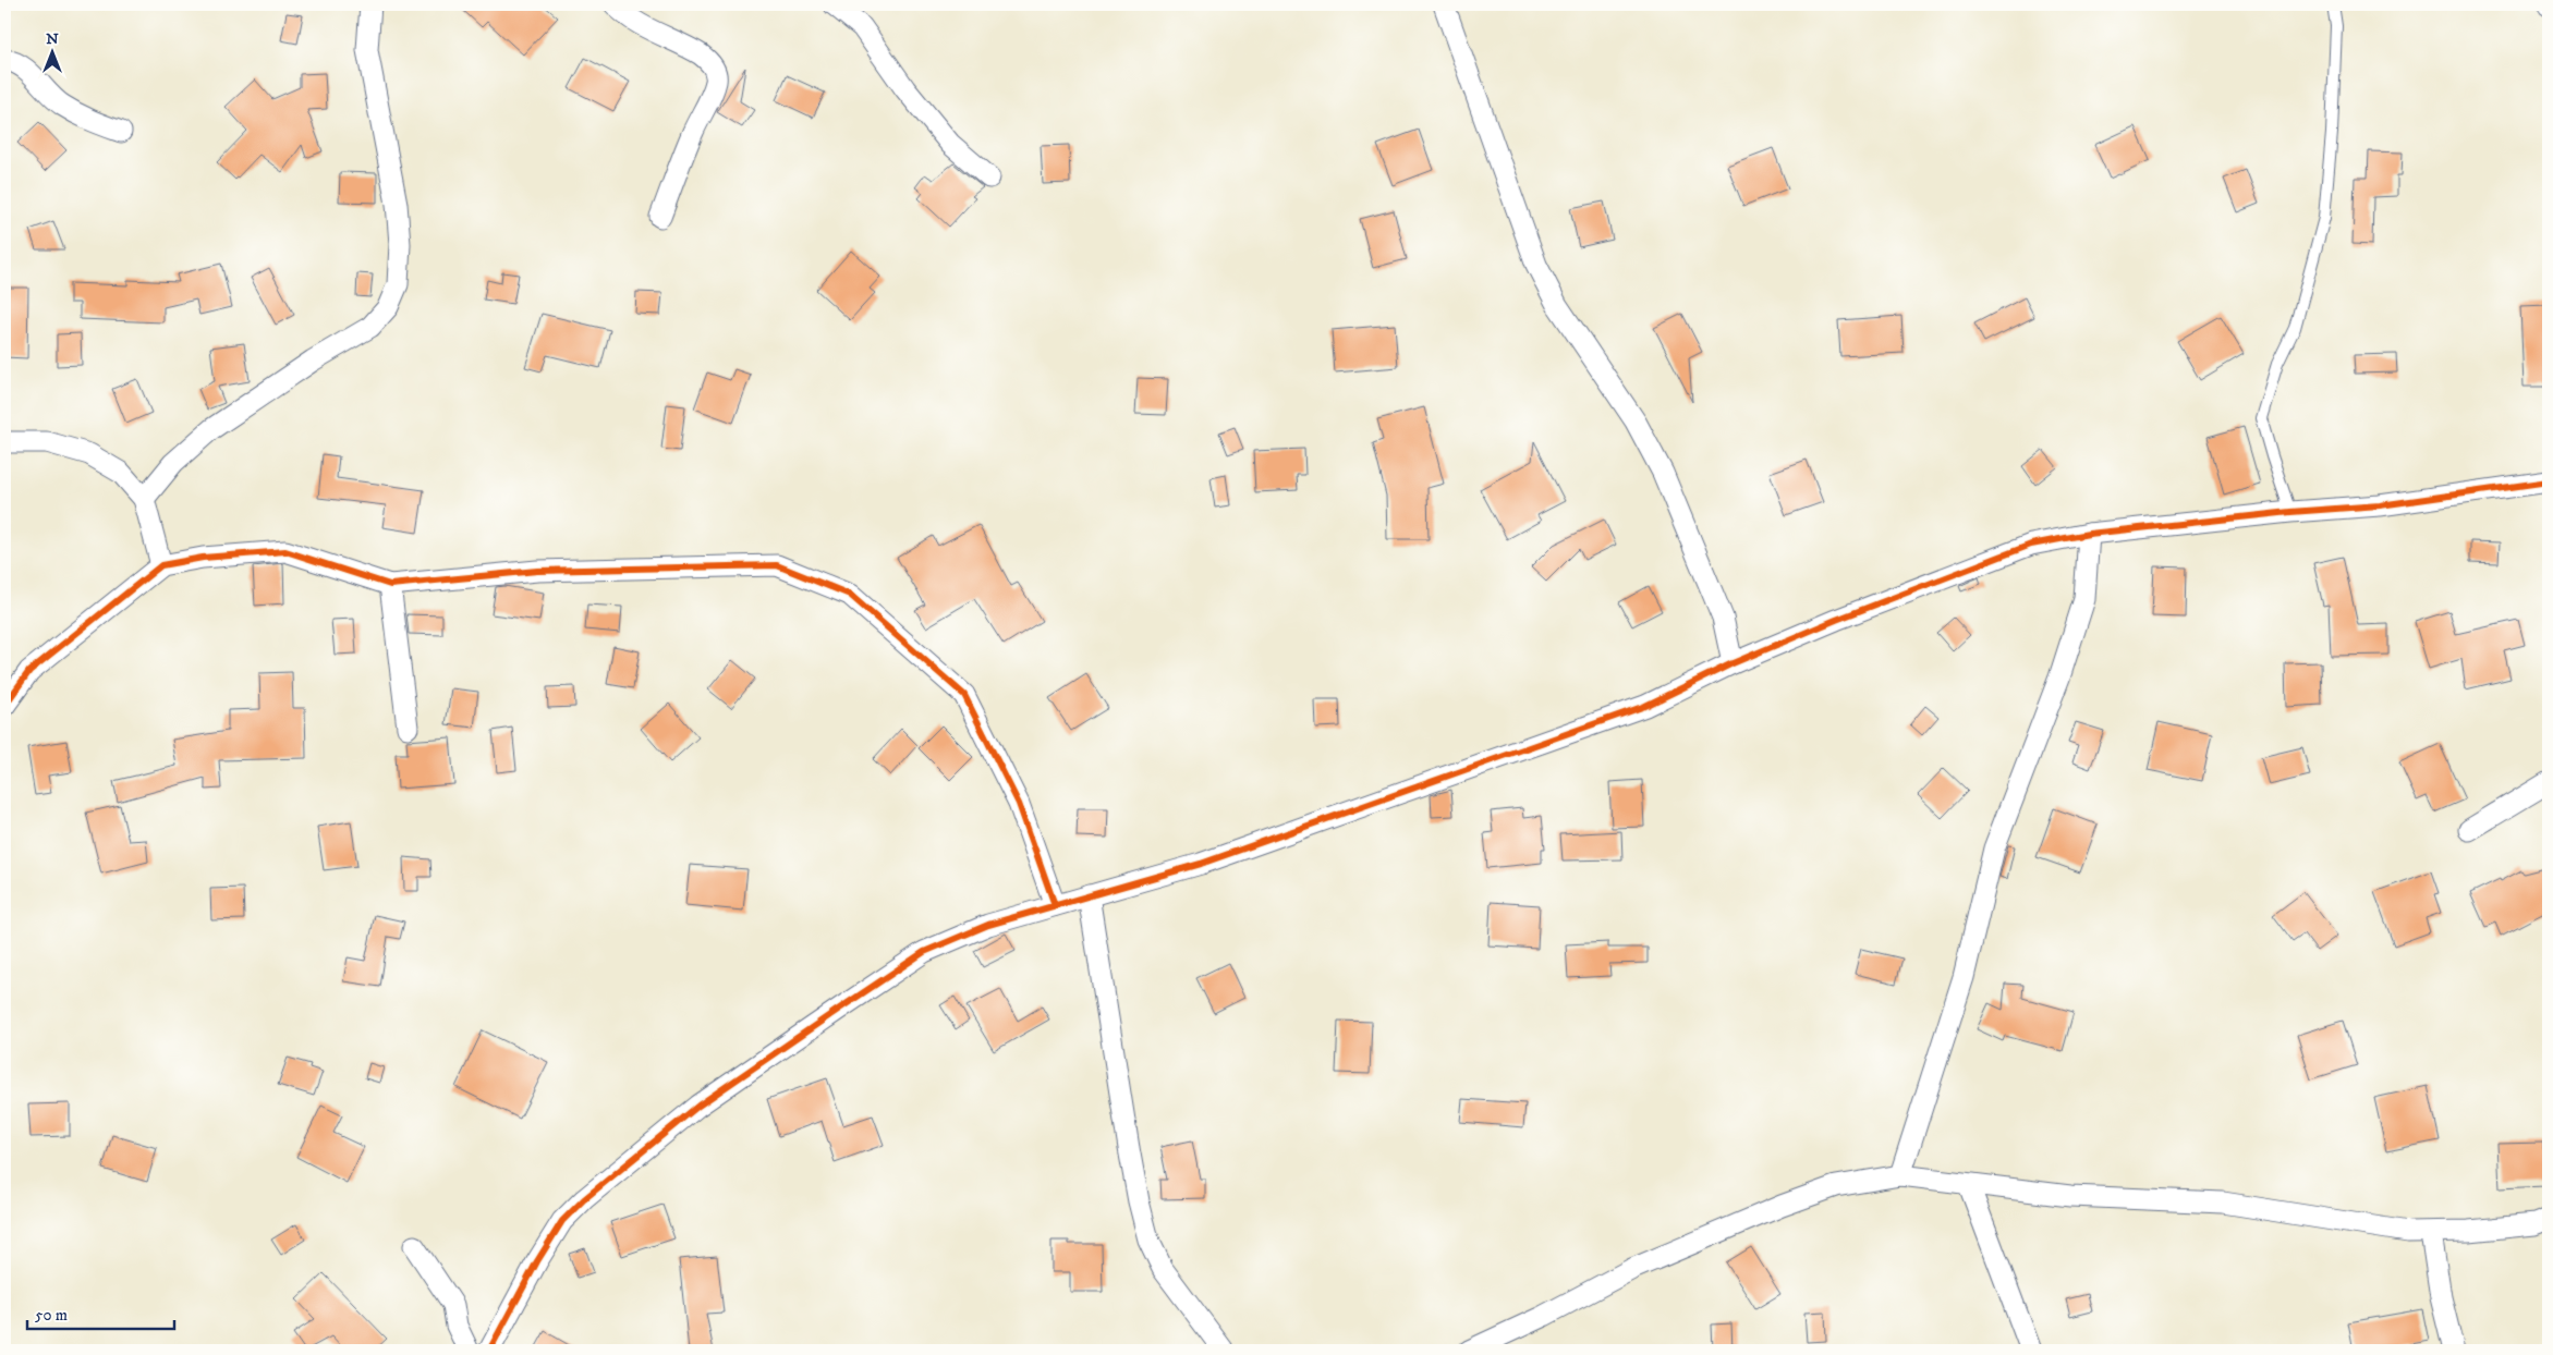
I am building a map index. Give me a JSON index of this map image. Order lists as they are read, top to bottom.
{
  "scale_bar": "50 m",
  "north": "top"
}
